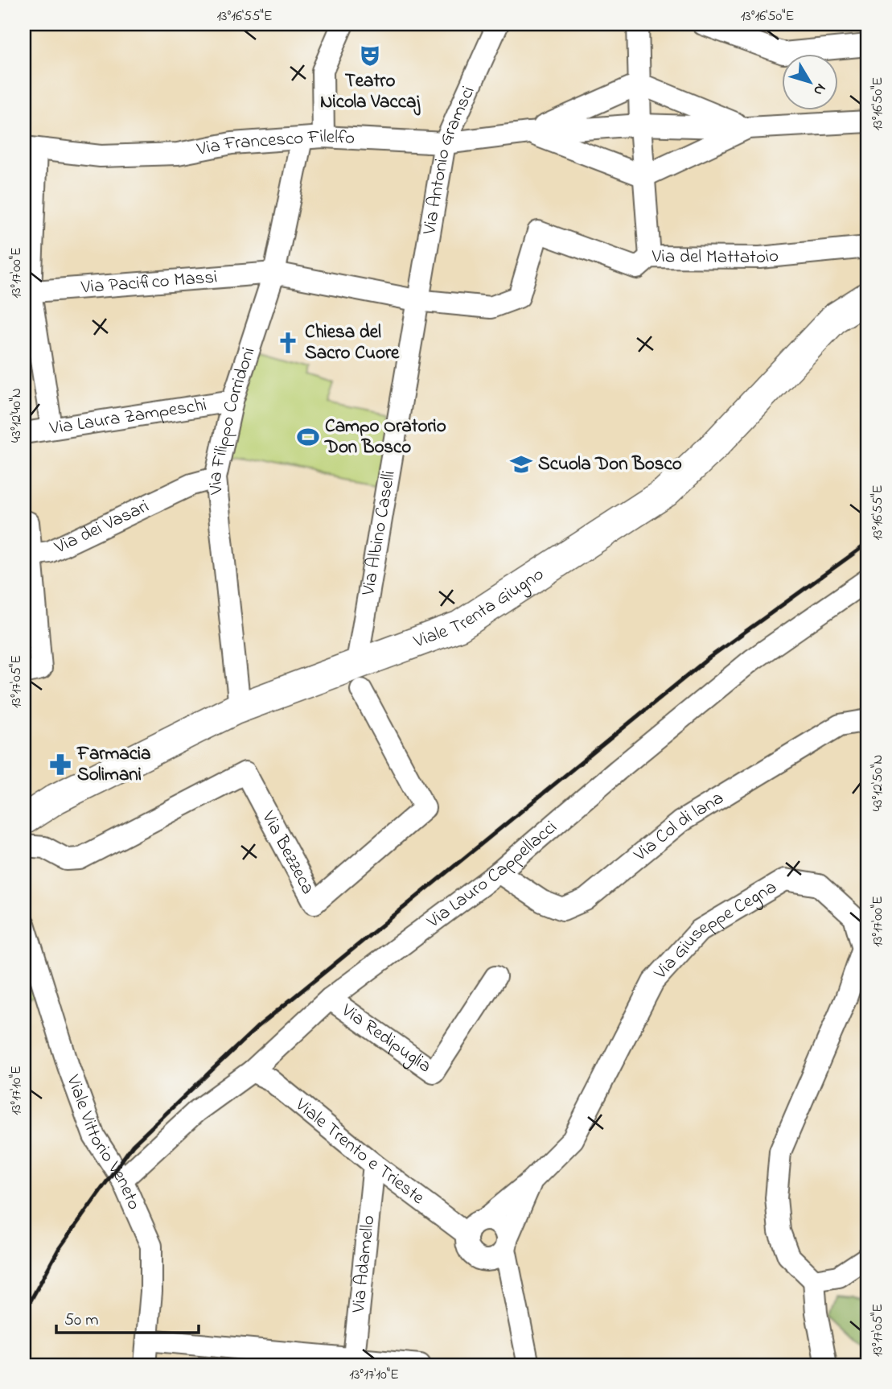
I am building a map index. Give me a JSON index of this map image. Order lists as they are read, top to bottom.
{
  "streets": {
    "street": [
      "Via Francesco Filelfo",
      "Via Antonio Gramsci",
      "Via del Mattatoio",
      "Via Pacifico Massi",
      "Via Laura Zampeschi",
      "Via Filippo Corridoni",
      "Via dei Vasari",
      "Via Albino Caselli",
      "Viale Trenta Giugno",
      "Via Col di lana",
      "Via Bezzeca",
      "Via Lauro Cappellacci",
      "Via Giuseppe Cegna",
      "Via Redipuglia",
      "Viale Vittorio Veneto",
      "Viale Trento e Trieste",
      "Via Adamello"
    ]
  },
  "crossings": [
    ["Via Francesco Filelfo", "Via Antonio Gramsci"],
    ["Via Francesco Filelfo", "Via Filippo Corridoni"],
    ["Via Antonio Gramsci", "Via Pacifico Massi"],
    ["Via Antonio Gramsci", "Via Albino Caselli"],
    ["Via del Mattatoio", "Via Pacifico Massi"],
    ["Via Pacifico Massi", "Via Filippo Corridoni"],
    ["Via Pacifico Massi", "Via Albino Caselli"],
    ["Via Laura Zampeschi", "Via Filippo Corridoni"],
    ["Via Filippo Corridoni", "Via dei Vasari"],
    ["Via Filippo Corridoni", "Viale Trenta Giugno"],
    ["Via Albino Caselli", "Viale Trenta Giugno"],
    ["Via Albino Caselli", "Via Bezzeca"],
    ["Viale Trenta Giugno", "Via Bezzeca"],
    ["Via Col di lana", "Via Lauro Cappellacci"],
    ["Via Lauro Cappellacci", "Via Redipuglia"],
    ["Via Lauro Cappellacci", "Viale Vittorio Veneto"],
    ["Via Lauro Cappellacci", "Viale Trento e Trieste"],
    ["Via Giuseppe Cegna", "Viale Trento e Trieste"],
    ["Viale Trento e Trieste", "Via Adamello"]
  ],
  "places": {
    "theatre": ["Teatro Nicola Vaccaj"],
    "church": ["Chiesa del Sacro Cuore"],
    "sports": ["Campo Oratorio Don Bosco"],
    "school or university": ["Scuola Don Bosco"],
    "pharmacy": ["Farmacia Solimani"]
  },
  "scale_bar": "50 m",
  "north": "bottom right",
  "coordinates": [
    "13°16'55\"E",
    "13°16'50\"E",
    "13°17'00\"E",
    "43°12'40\"N",
    "13°17'05\"E",
    "43°12'50\"N",
    "13°17'10\"E"
  ]
}
